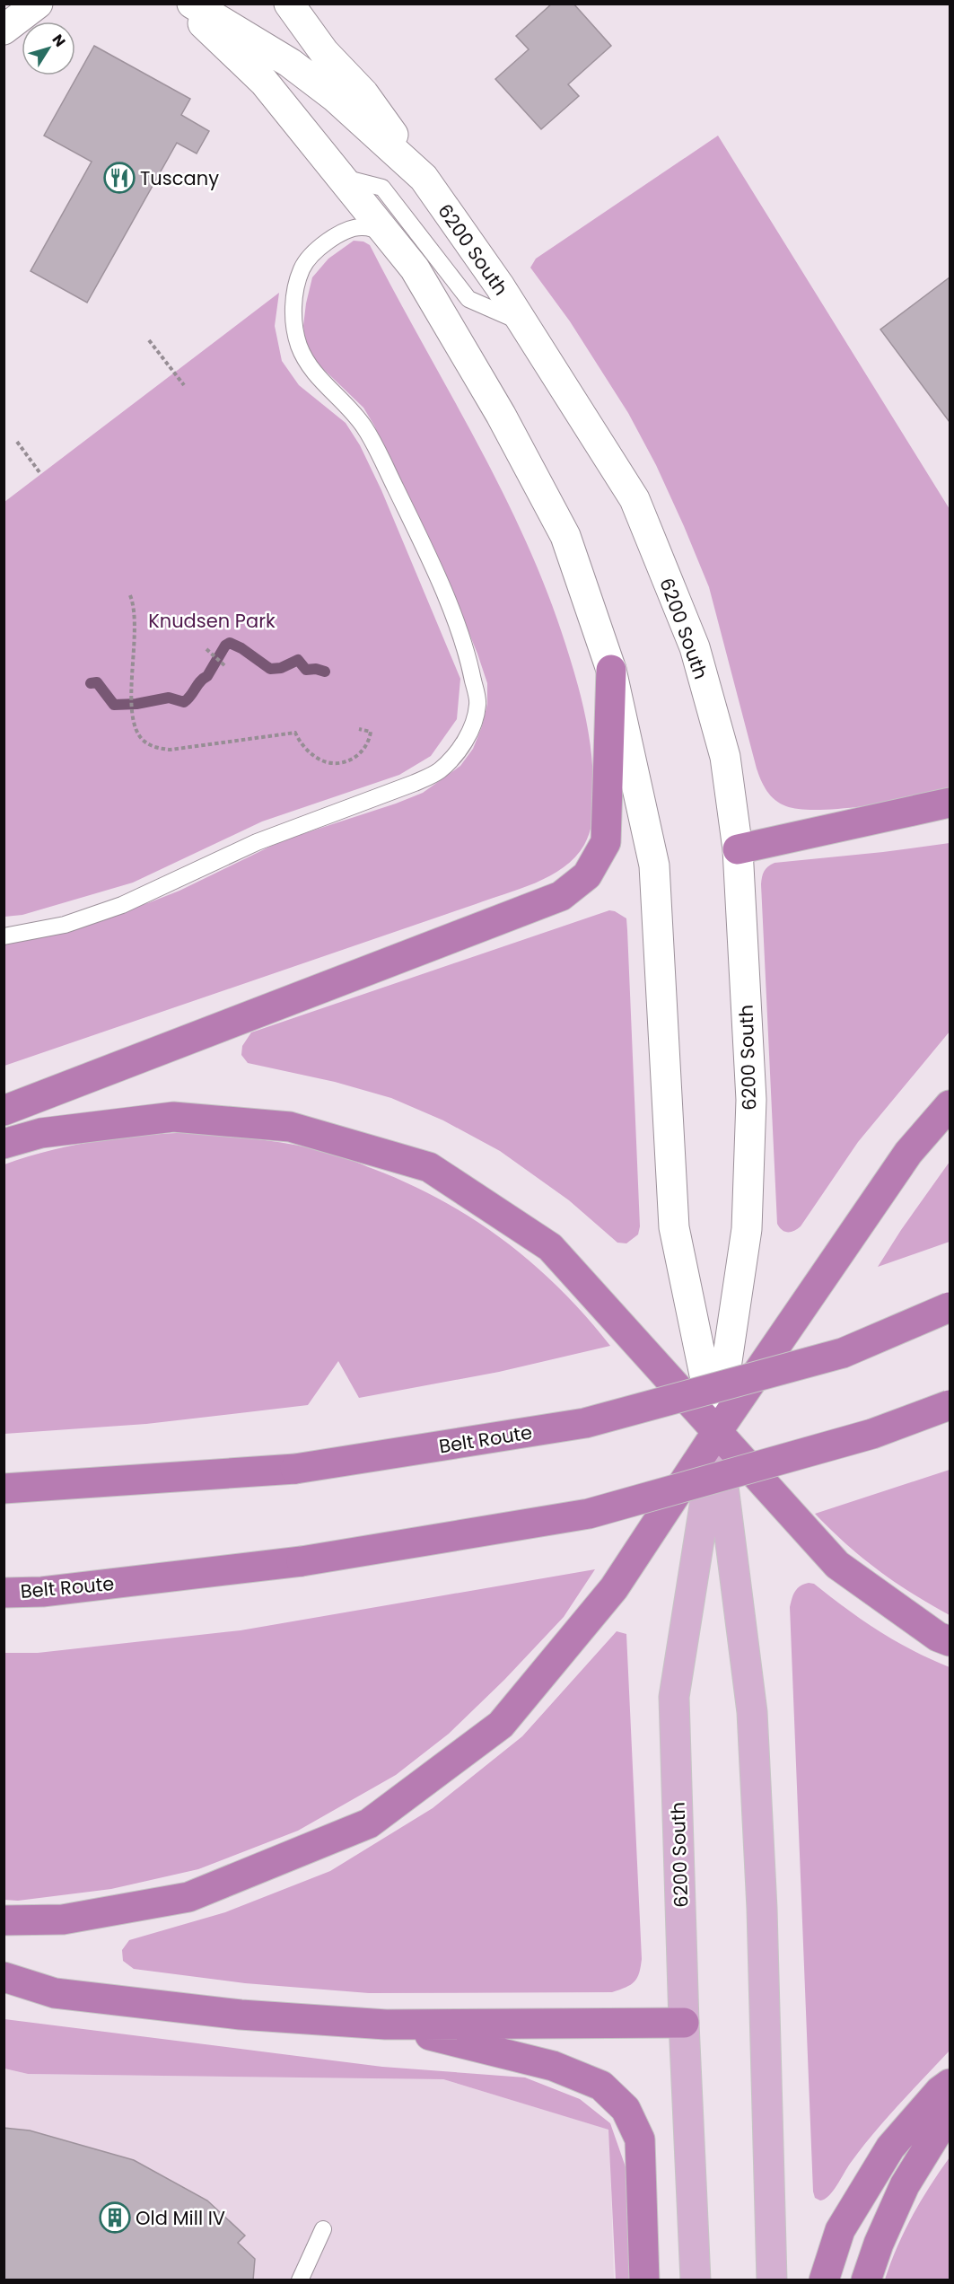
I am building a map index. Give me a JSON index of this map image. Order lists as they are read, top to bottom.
{
  "streets": {
    "highway": ["Belt Route"],
    "main road": ["6200 South"]
  },
  "parks": ["Knudsen Park"],
  "places": {
    "restaurant": ["Tuscany"],
    "building": ["Old Mill IV"]
  },
  "north": "top right"
}
